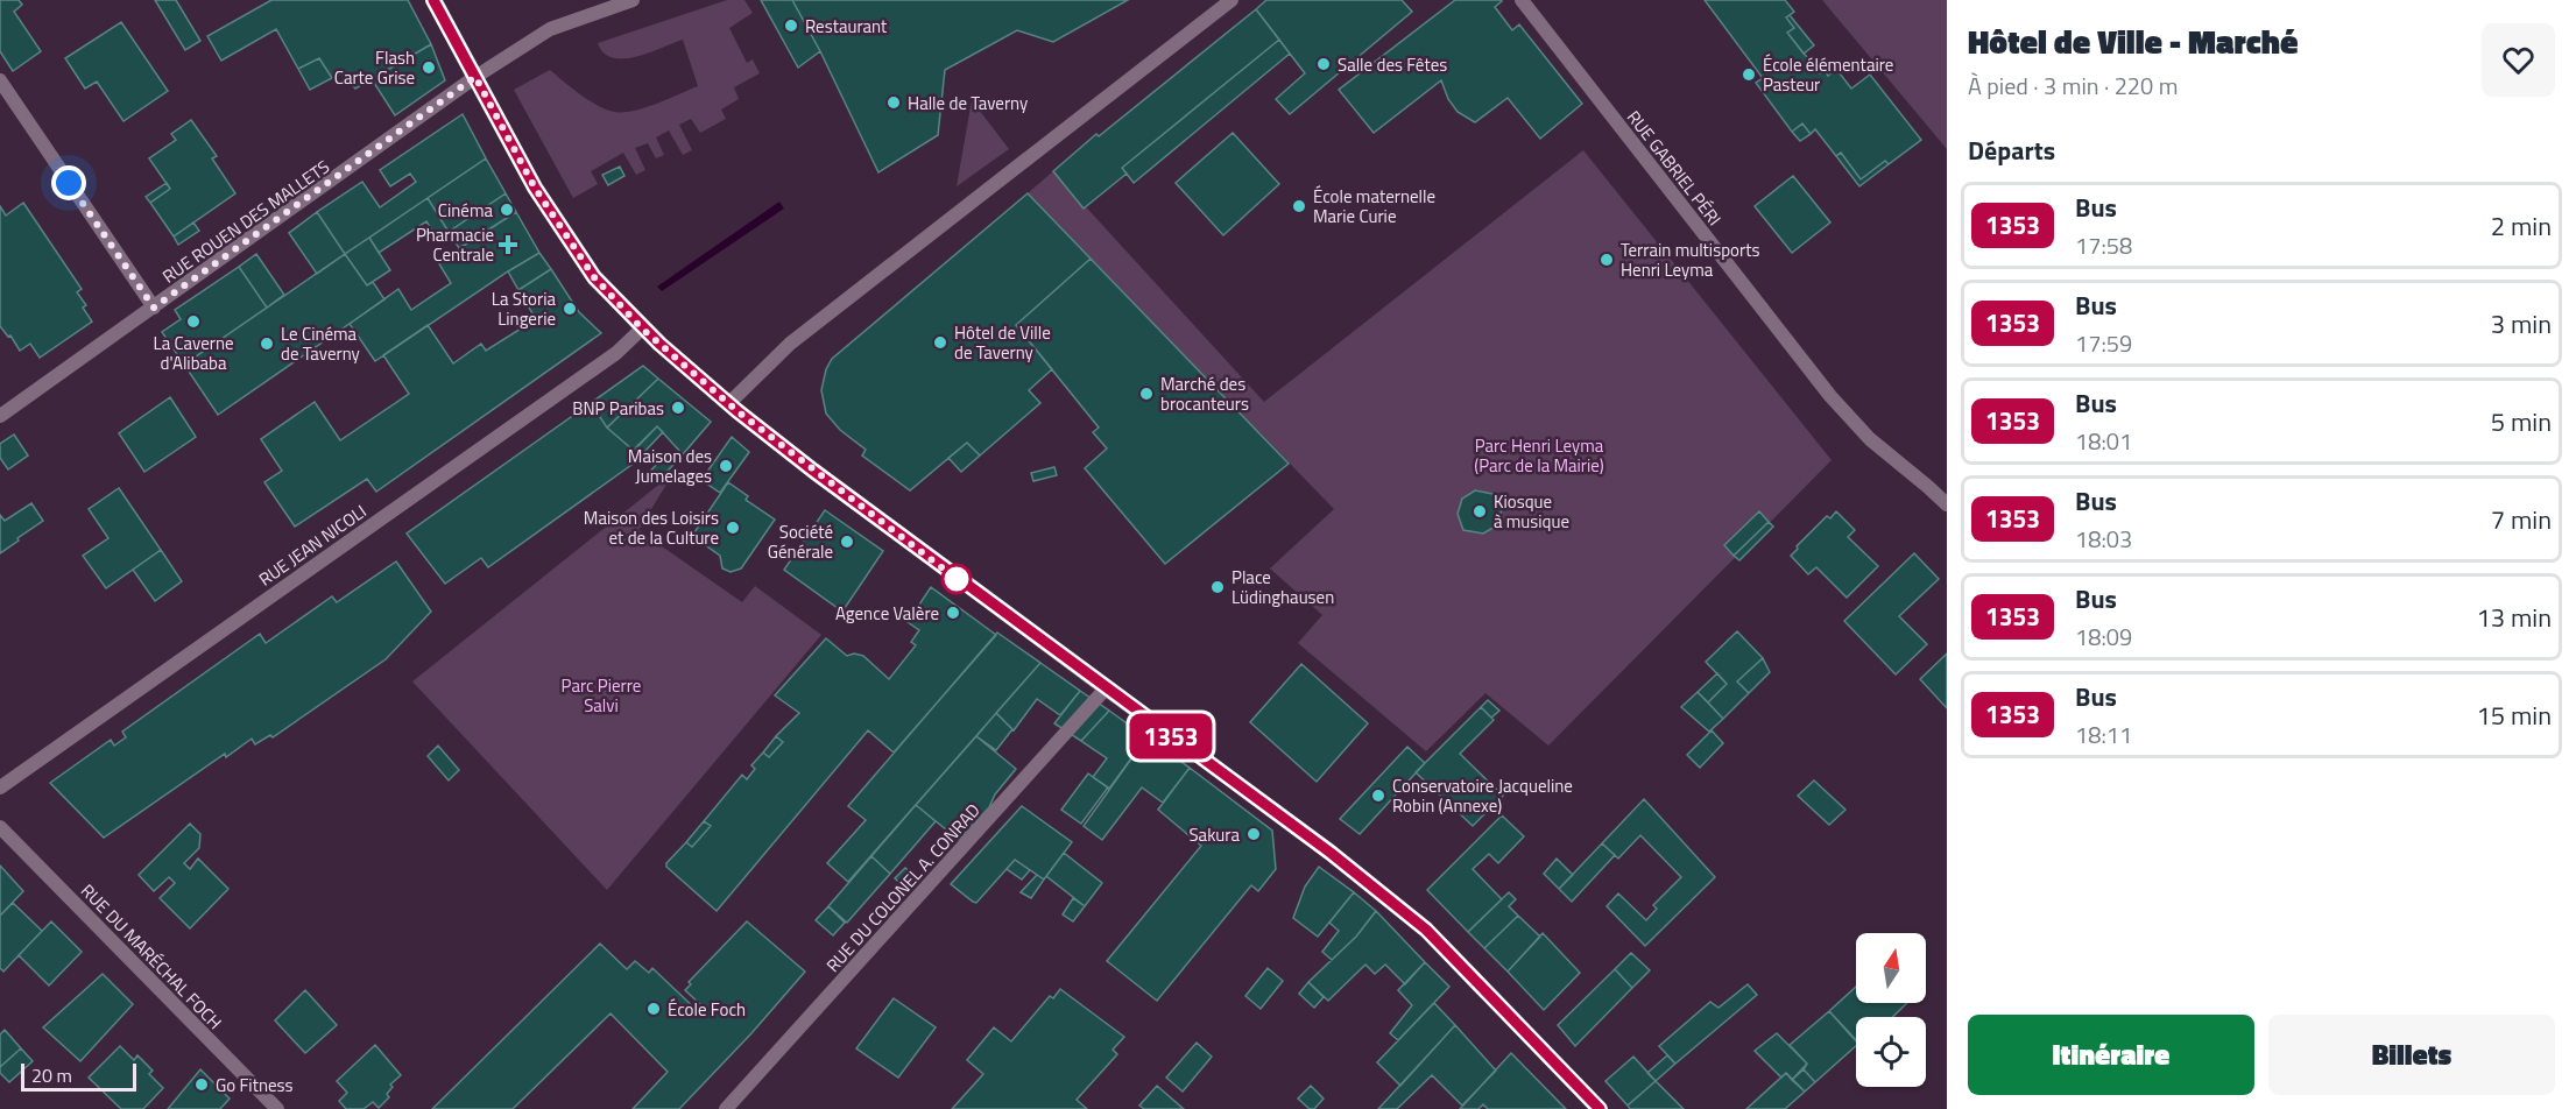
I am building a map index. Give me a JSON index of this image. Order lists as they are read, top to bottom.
{
  "streets": {
    "street": [
      "RUE GABRIEL PÉRI",
      "RUE ROUEN DES MALLETS",
      "RUE JEAN NICOLI",
      "RUE DU COLONEL A. CONRAD",
      "RUE DU MARÉCHAL FOCH"
    ]
  },
  "parks": ["Parc Henri Leyma (Parc de la Mairie)", "Parc Pierre Salvi"],
  "places": {
    "other": [
      "Restaurant",
      "Salle des Fêtes",
      "Flash Carte Grise",
      "École élémentaire Pasteur",
      "Halle de Taverny",
      "École maternelle Marie Curie",
      "Cinéma",
      "Terrain multisports Henri Leyma",
      "La Storia Lingerie",
      "La Caverne d'Alibaba",
      "Hôtel de Ville de Taverny",
      "Le Cinéma de Taverny",
      "Marché des brocanteurs",
      "BNP Paribas",
      "Maison des Jumelages",
      "Kiosque à musique",
      "Maison des Loisirs et de la Culture",
      "Société Générale",
      "Place Lüdinghausen",
      "Agence Valère",
      "Conservatoire Jacqueline Robin (Annexe)",
      "Sakura",
      "École Foch",
      "Go Fitness"
    ],
    "health": ["Pharmacie Centrale"]
  },
  "lines": ["bus line 1353"],
  "scale_bar": "20 m",
  "north": "top",
  "page": {
    "on_map": "1353",
    "heading": [
      ["Hôtel de Ville - Marché", "À pied · 3 min · 220 m"],
      "Départs"
    ],
    "list": [
      {
        "mark": "1353",
        "name": "Bus",
        "note": "17:58",
        "value": "2 min"
      },
      {
        "mark": "1353",
        "name": "Bus",
        "note": "17:59",
        "value": "3 min"
      },
      {
        "mark": "1353",
        "name": "Bus",
        "note": "18:01",
        "value": "5 min"
      },
      {
        "mark": "1353",
        "name": "Bus",
        "note": "18:03",
        "value": "7 min"
      },
      {
        "mark": "1353",
        "name": "Bus",
        "note": "18:09",
        "value": "13 min"
      },
      {
        "mark": "1353",
        "name": "Bus",
        "note": "18:11",
        "value": "15 min"
      }
    ],
    "buttons": ["Itinéraire", "Billets"],
    "scale": "20 m"
  }
}
